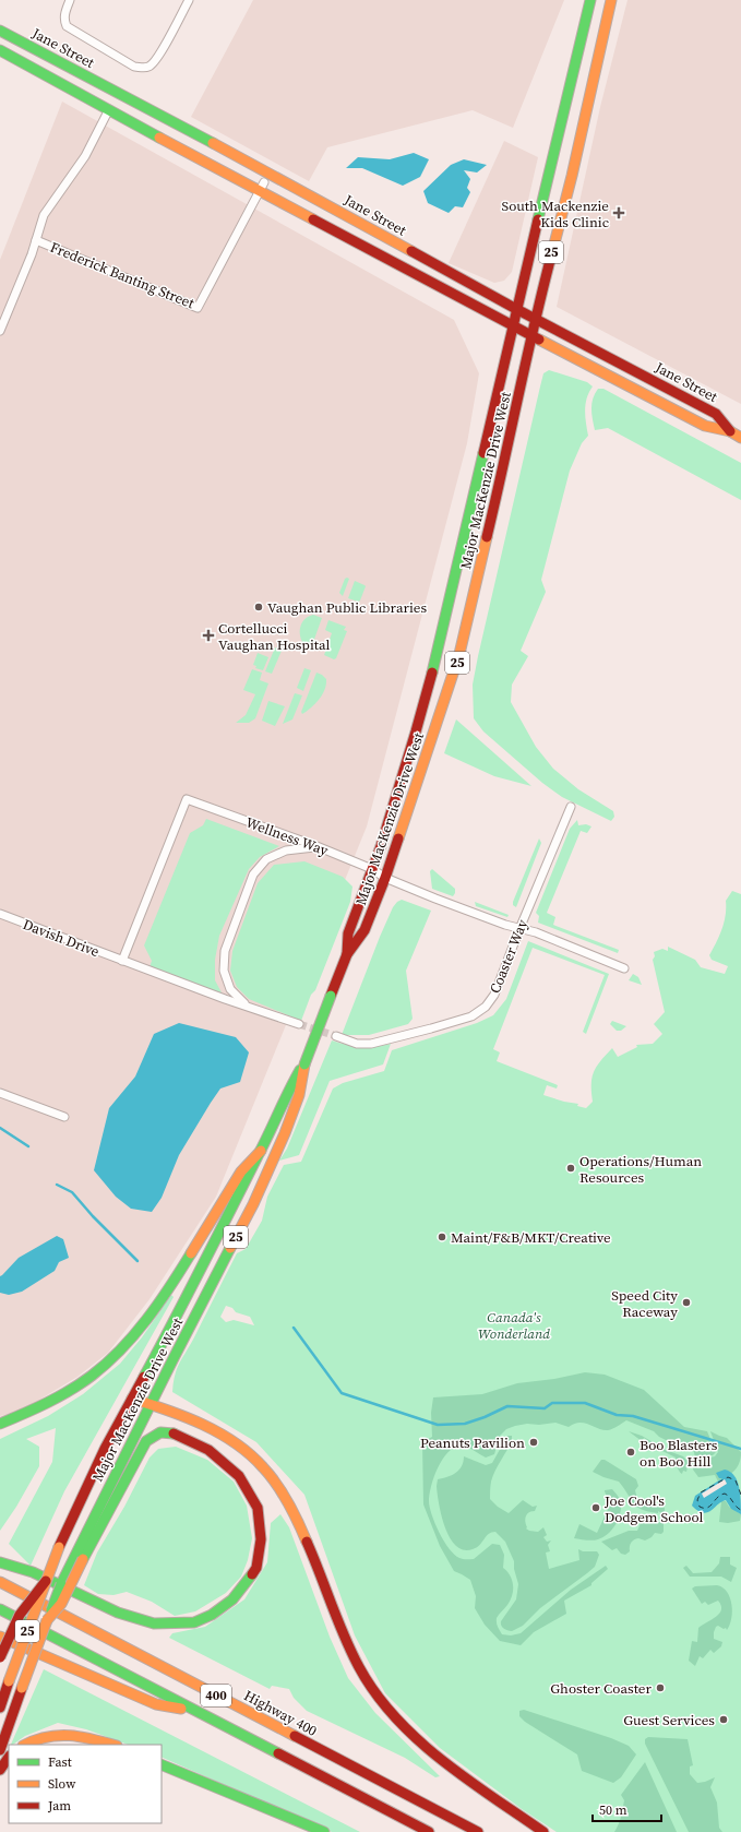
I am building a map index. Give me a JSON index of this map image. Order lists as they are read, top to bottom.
{
  "streets": {
    "main road": [
      "Jane Street",
      "25",
      "Major MacKenzie Drive West",
      "400",
      "Highway 400"
    ],
    "street": [
      "Frederick Banting Street",
      "Wellness Way",
      "Davish Drive",
      "Coaster Way"
    ]
  },
  "crossings": [
    ["Jane Street", "Frederick Banting Street"],
    ["Jane Street", "Major MacKenzie Drive West"],
    ["Major MacKenzie Drive West", "Wellness Way"],
    ["Wellness Way", "Davish Drive"],
    ["Wellness Way", "Coaster Way"]
  ],
  "parks": ["Canada's Wonderland"],
  "places": {
    "health": ["South Mackenzie Kids Clinic", "Cortellucci Vaughan Hospital"],
    "other": [
      "Vaughan Public Libraries",
      "Operations/Human Resources",
      "Maint/F&B/MKT/Creative",
      "Speed City Raceway",
      "Peanuts Pavilion",
      "Boo Blasters on Boo Hill",
      "Joe Cool's Dodgem School",
      "Ghoster Coaster",
      "Guest Services"
    ]
  },
  "legend": ["Fast", "Slow", "Jam"],
  "scale_bar": "50 m"
}
